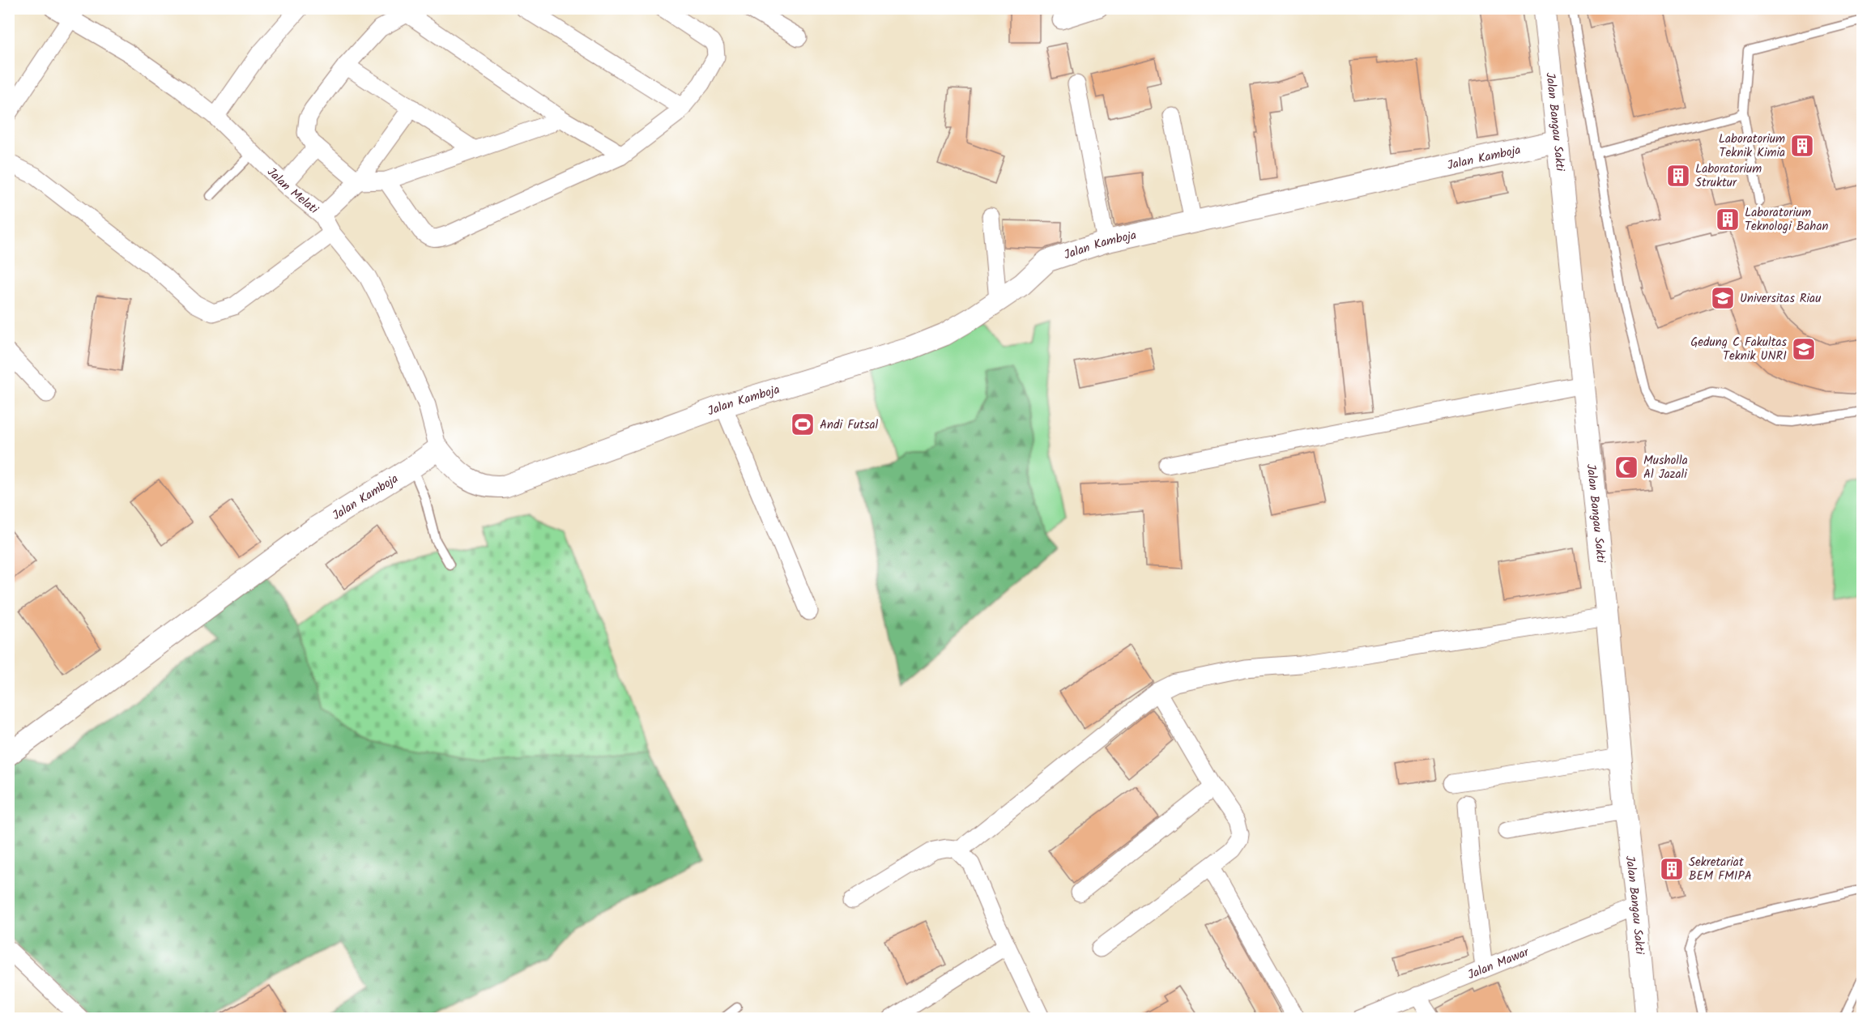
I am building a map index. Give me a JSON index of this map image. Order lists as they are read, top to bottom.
{
  "streets": {
    "street": [
      "Jalan Bangau Sakti",
      "Jalan Kamboja",
      "Jalan Melati",
      "Jalan Mawar"
    ]
  },
  "crossings": [
    ["Jalan Bangau Sakti", "Jalan Kamboja"],
    ["Jalan Bangau Sakti", "Jalan Mawar"],
    ["Jalan Kamboja", "Jalan Melati"]
  ],
  "places": {
    "building": [
      "Laboratorium Teknik Kimia",
      "Laboratorium Struktur",
      "Laboratorium Teknologi Bahan",
      "Sekretariat BEM FMIPA"
    ],
    "school or university": ["Universitas Riau", "Gedung C Fakultas Teknik UNRI"],
    "sports": ["Andi Futsal"],
    "mosque": ["Musholla Al Jazali"]
  }
}
